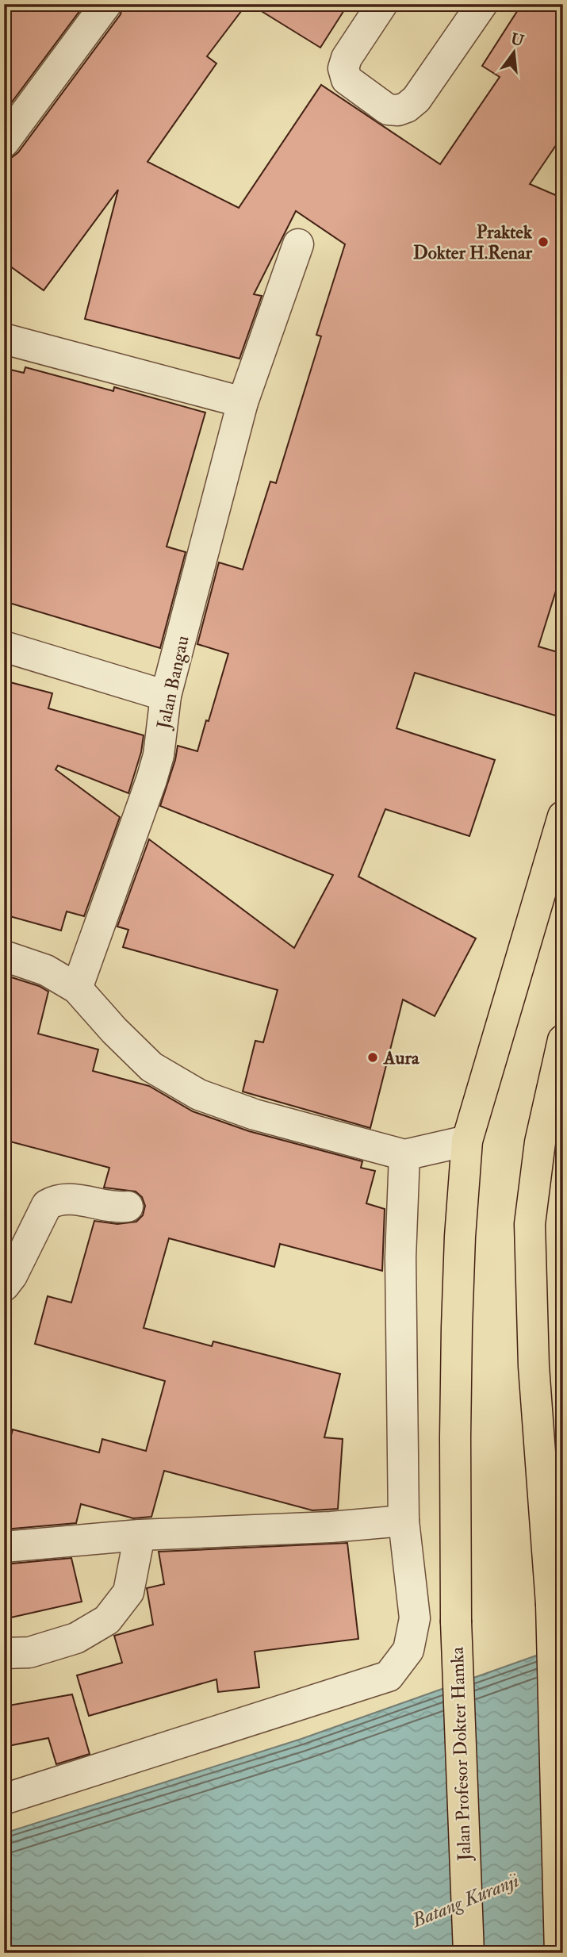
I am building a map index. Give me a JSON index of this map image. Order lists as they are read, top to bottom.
{
  "streets": {
    "main road": ["Jalan Profesor Dokter Hamka"],
    "street": ["Jalan Bangau"]
  },
  "water": ["Batang Kuranji"],
  "places": ["Praktek Dokter H.Renar", "Aura"],
  "north": "top"
}
